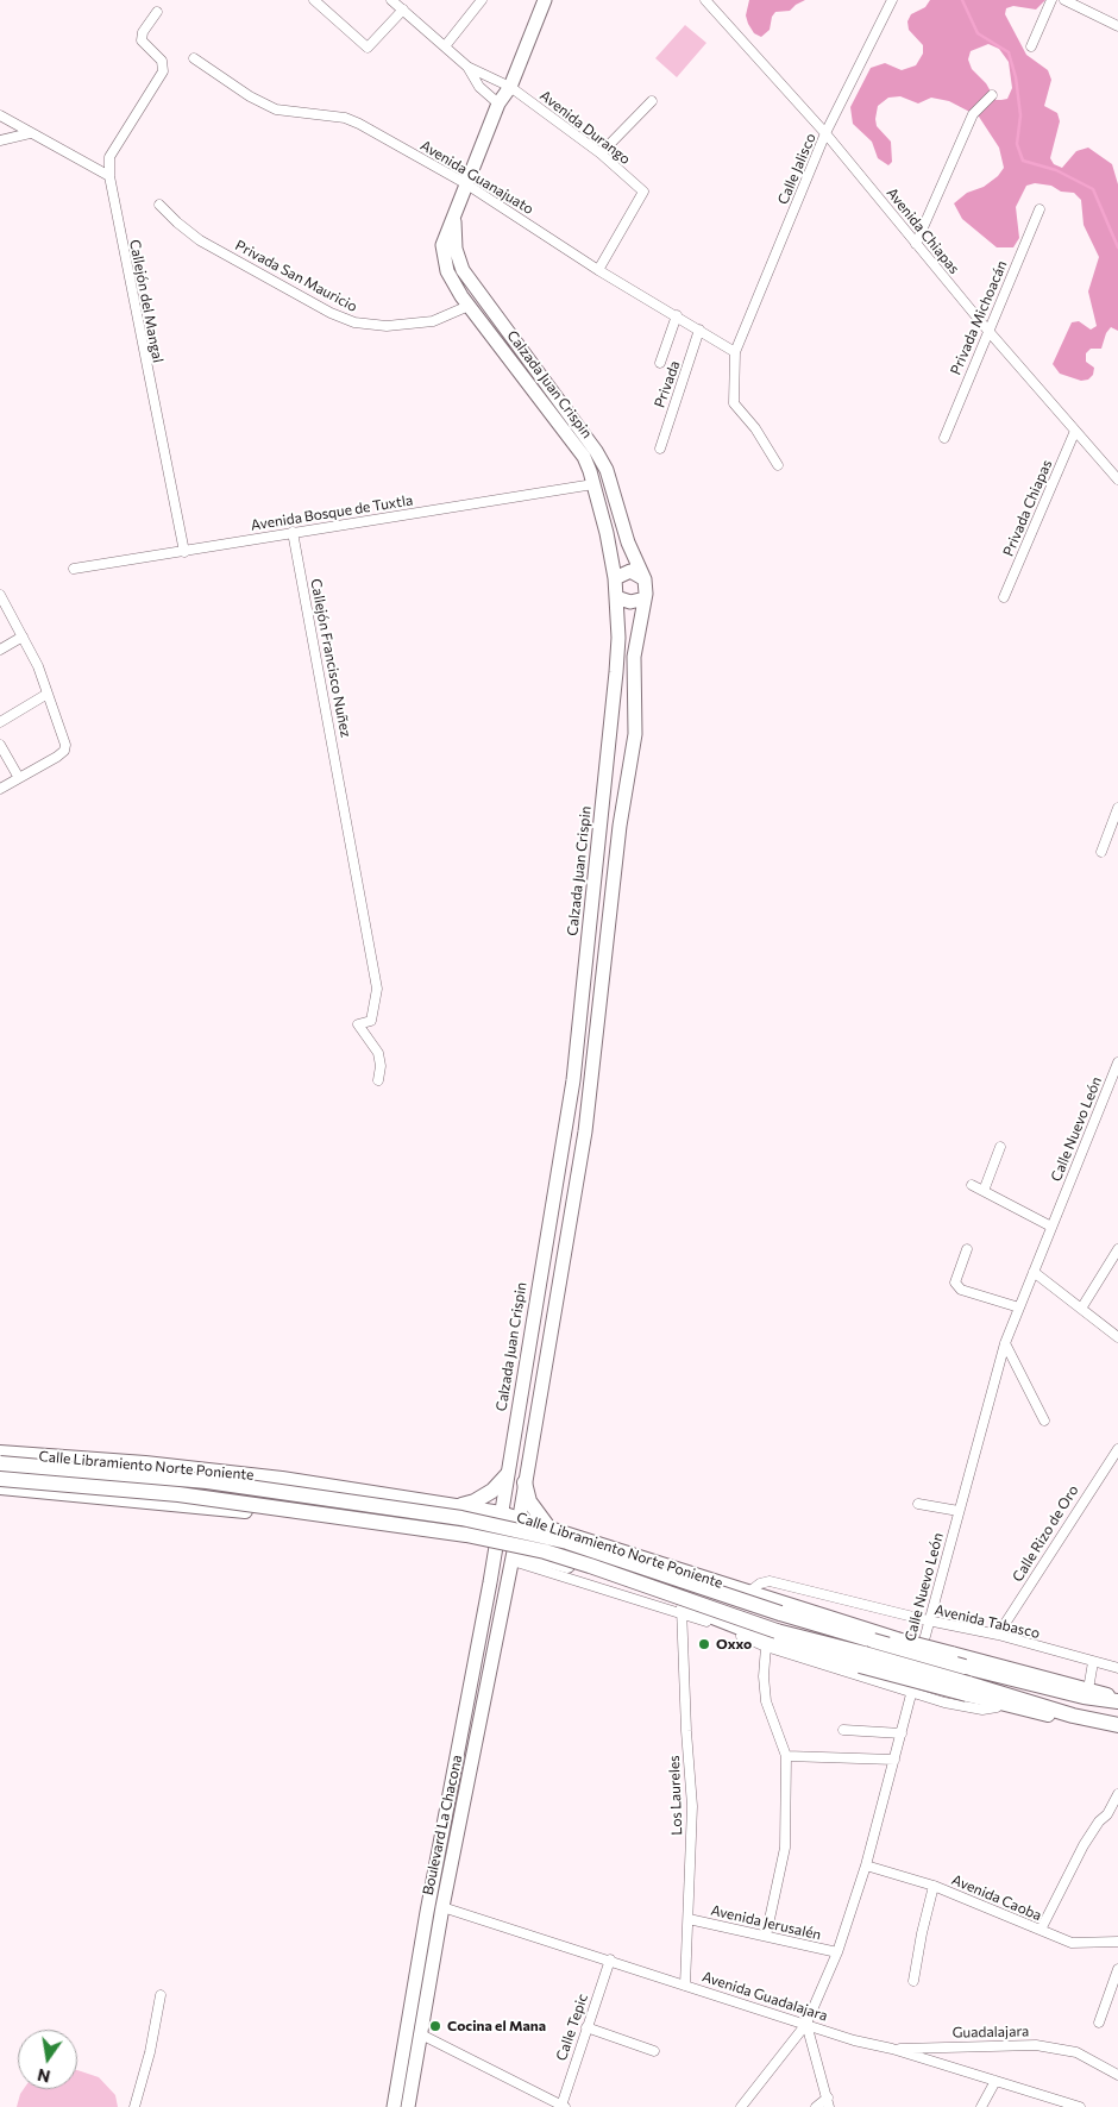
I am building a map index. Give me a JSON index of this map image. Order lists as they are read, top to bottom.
{
  "streets": {
    "main road": ["Calzada Juan Crispin", "Calle Libramiento Norte Poniente", "Boulevard La Chacona"],
    "street": [
      "Avenida Durango",
      "Calle Jalisco",
      "Avenida Guanajuato",
      "Avenida Chiapas",
      "Privada San Mauricio",
      "Callejón del Mangal",
      "Privada Michoacán",
      "Privada",
      "Privada Chiapas",
      "Avenida Bosque de Tuxtla",
      "Callejón Francisco Nuñez",
      "Calle Nuevo León",
      "Calle Rizo de Oro",
      "Avenida Tabasco",
      "Los Laureles",
      "Avenida Caoba",
      "Avenida Jerusalén",
      "Avenida Guadalajara",
      "Calle Tepic",
      "Guadalajara"
    ]
  },
  "crossings": [
    ["Avenida Durango", "Avenida Guanajuato"],
    ["Avenida Durango", "Calzada Juan Crispin"],
    ["Calle Jalisco", "Avenida Guanajuato"],
    ["Calle Jalisco", "Avenida Chiapas"],
    ["Avenida Guanajuato", "Calzada Juan Crispin"],
    ["Avenida Guanajuato", "Privada"],
    ["Avenida Chiapas", "Privada Michoacán"],
    ["Avenida Chiapas", "Privada Chiapas"],
    ["Privada San Mauricio", "Calzada Juan Crispin"],
    ["Callejón del Mangal", "Avenida Bosque de Tuxtla"],
    ["Calzada Juan Crispin", "Avenida Bosque de Tuxtla"],
    ["Calzada Juan Crispin", "Calle Libramiento Norte Poniente"],
    ["Calzada Juan Crispin", "Boulevard La Chacona"],
    ["Avenida Bosque de Tuxtla", "Callejón Francisco Nuñez"],
    ["Calle Nuevo León", "Avenida Tabasco"],
    ["Calle Nuevo León", "Avenida Caoba"],
    ["Calle Nuevo León", "Avenida Jerusalén"],
    ["Calle Nuevo León", "Avenida Guadalajara"],
    ["Calle Libramiento Norte Poniente", "Avenida Tabasco"],
    ["Calle Libramiento Norte Poniente", "Los Laureles"],
    ["Calle Libramiento Norte Poniente", "Boulevard La Chacona"],
    ["Calle Rizo de Oro", "Avenida Tabasco"],
    ["Los Laureles", "Avenida Jerusalén"],
    ["Los Laureles", "Avenida Guadalajara"],
    ["Boulevard La Chacona", "Avenida Guadalajara"],
    ["Avenida Guadalajara", "Calle Tepic"],
    ["Avenida Guadalajara", "Guadalajara"]
  ],
  "places": ["Oxxo", "Cocina el Mana"],
  "north": "bottom"
}
